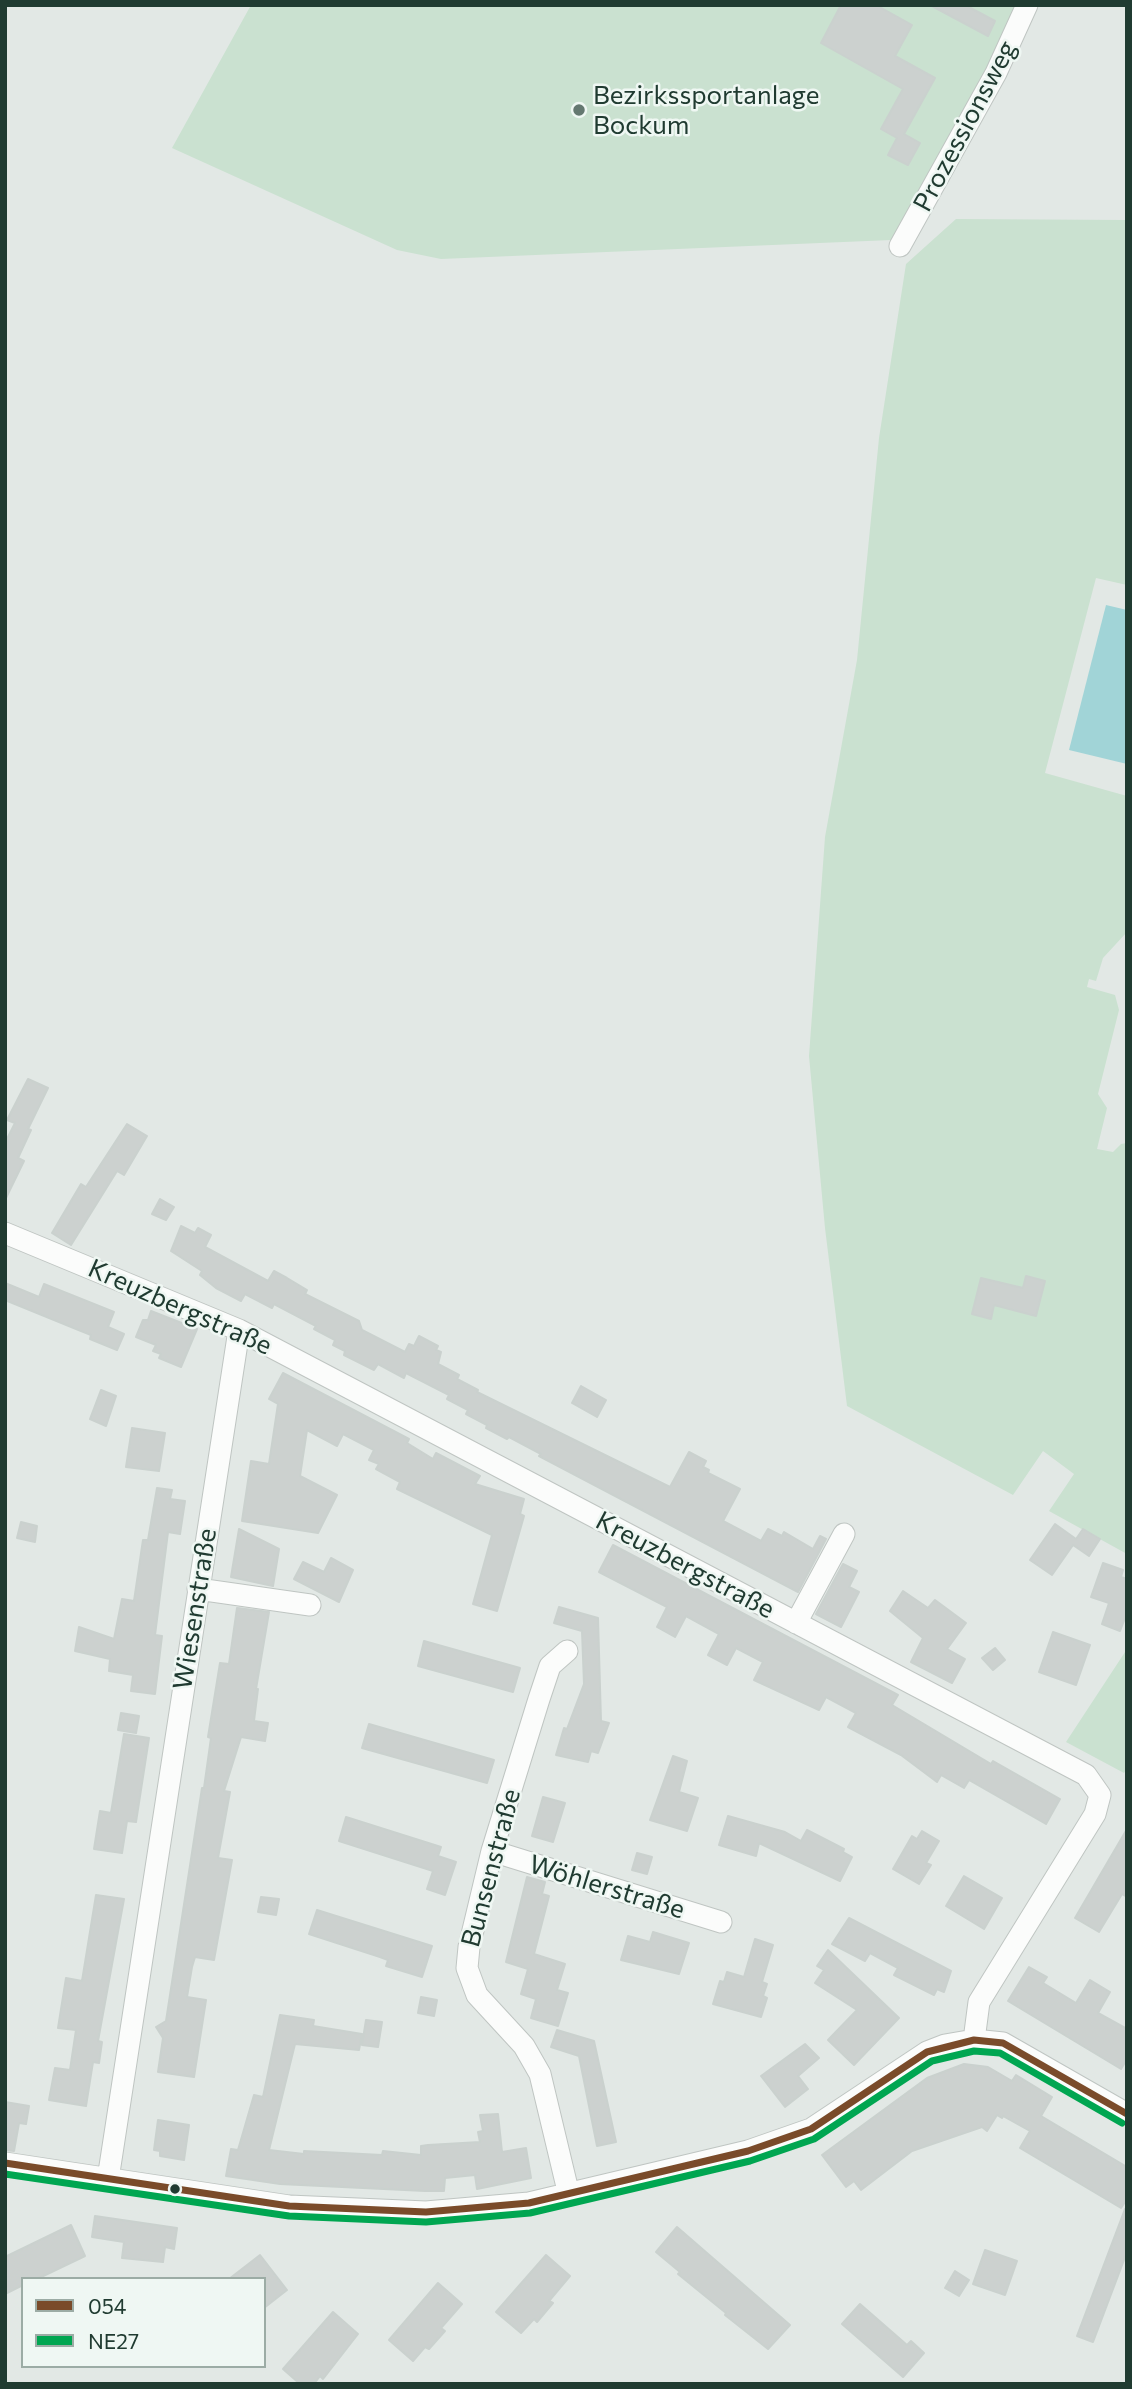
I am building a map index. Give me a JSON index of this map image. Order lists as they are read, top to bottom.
{
  "streets": {
    "street": [
      "Prozessionsweg",
      "Kreuzbergstraße",
      "Wiesenstraße",
      "Bunsenstraße",
      "Wöhlerstraße"
    ]
  },
  "crossings": [
    ["Kreuzbergstraße", "Wiesenstraße"],
    ["Bunsenstraße", "Wöhlerstraße"]
  ],
  "places": ["Bezirkssportanlage Bockum"],
  "lines": ["transit line 054", "transit line NE27"],
  "legend": ["054", "NE27"]
}
